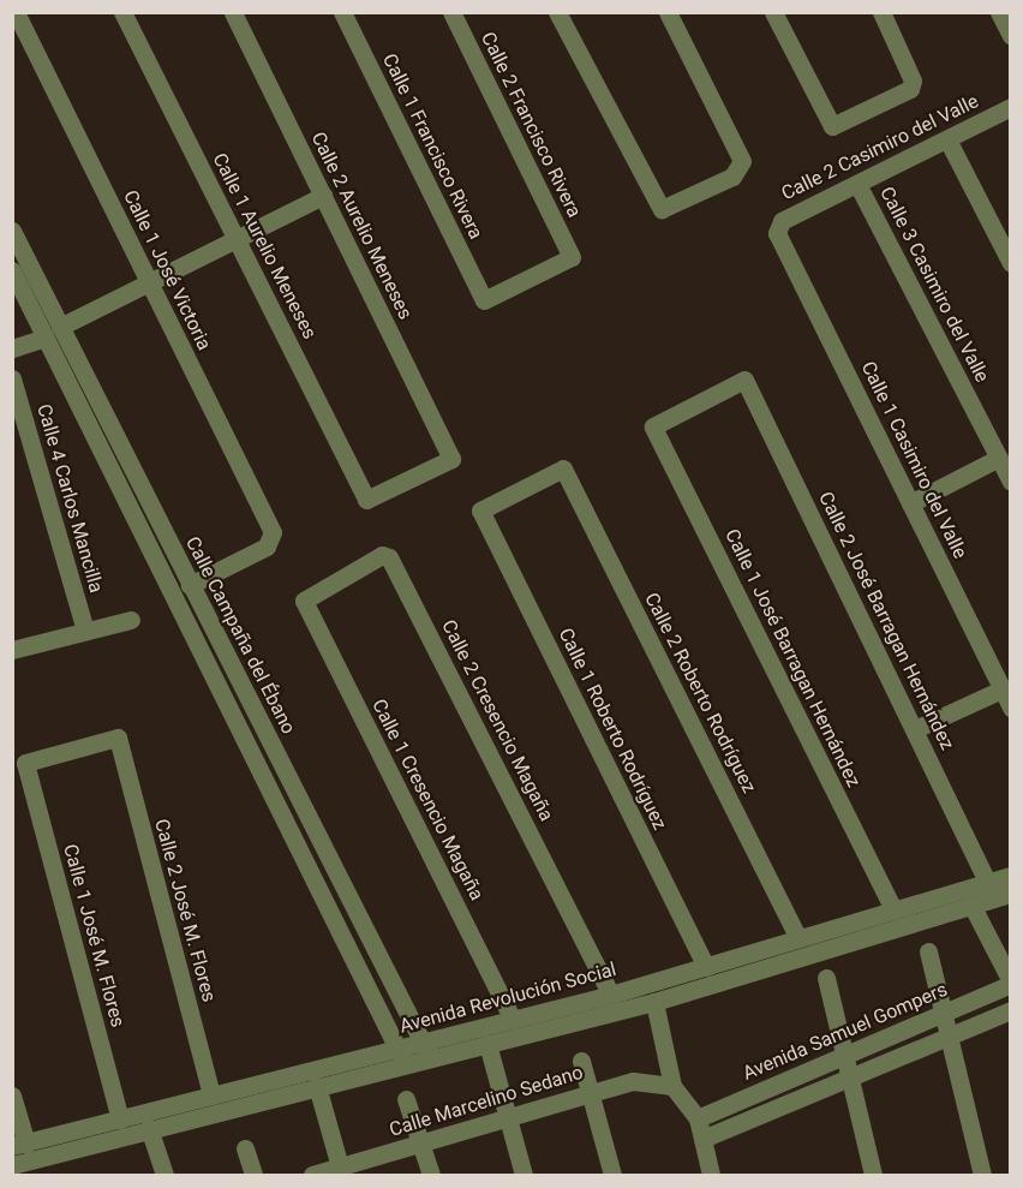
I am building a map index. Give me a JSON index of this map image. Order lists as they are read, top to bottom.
{
  "streets": {
    "street": [
      "Calle 2 Francisco Rivera",
      "Calle 1 Francisco Rivera",
      "Calle 2 Casimiro del Valle",
      "Calle 2 Aurelio Meneses",
      "Calle 1 Aurelio Meneses",
      "Calle 1 José Victoria",
      "Calle 3 Casimiro del Valle",
      "Calle 1 Casimiro del Valle",
      "Calle 4 Carlos Mancilla",
      "Calle 2 José Barragan Hernández",
      "Calle Campaña del Ébano",
      "Calle 1 José Barragan Hernández",
      "Calle 2 Roberto Rodríguez",
      "Calle 2 Cresencio Magaña",
      "Calle 1 Roberto Rodríguez",
      "Calle 1 Cresencio Magaña",
      "Calle 2 José M. Flores",
      "Calle 1 José M. Flores",
      "Avenida Revolución Social",
      "Avenida Samuel Gompers",
      "Calle Marcelino Sedano"
    ]
  },
  "crossings": [
    ["Calle 2 Francisco Rivera", "Calle 1 Francisco Rivera"],
    ["Calle 2 Casimiro del Valle", "Calle 3 Casimiro del Valle"],
    ["Calle 2 Casimiro del Valle", "Calle 1 Casimiro del Valle"],
    ["Calle 2 Aurelio Meneses", "Calle 1 Aurelio Meneses"],
    ["Calle 1 José Victoria", "Calle Campaña del Ébano"],
    ["Calle 2 José Barragan Hernández", "Calle 1 José Barragan Hernández"],
    ["Calle 2 José Barragan Hernández", "Avenida Revolución Social"],
    ["Calle Campaña del Ébano", "Avenida Revolución Social"],
    ["Calle 1 José Barragan Hernández", "Avenida Revolución Social"],
    ["Calle 2 Roberto Rodríguez", "Calle 1 Roberto Rodríguez"],
    ["Calle 2 Roberto Rodríguez", "Avenida Revolución Social"],
    ["Calle 2 Cresencio Magaña", "Calle 1 Cresencio Magaña"],
    ["Calle 2 Cresencio Magaña", "Avenida Revolución Social"],
    ["Calle 1 Roberto Rodríguez", "Avenida Revolución Social"],
    ["Calle 1 Cresencio Magaña", "Avenida Revolución Social"],
    ["Calle 2 José M. Flores", "Calle 1 José M. Flores"],
    ["Calle 2 José M. Flores", "Avenida Revolución Social"],
    ["Calle 1 José M. Flores", "Avenida Revolución Social"]
  ]
}
